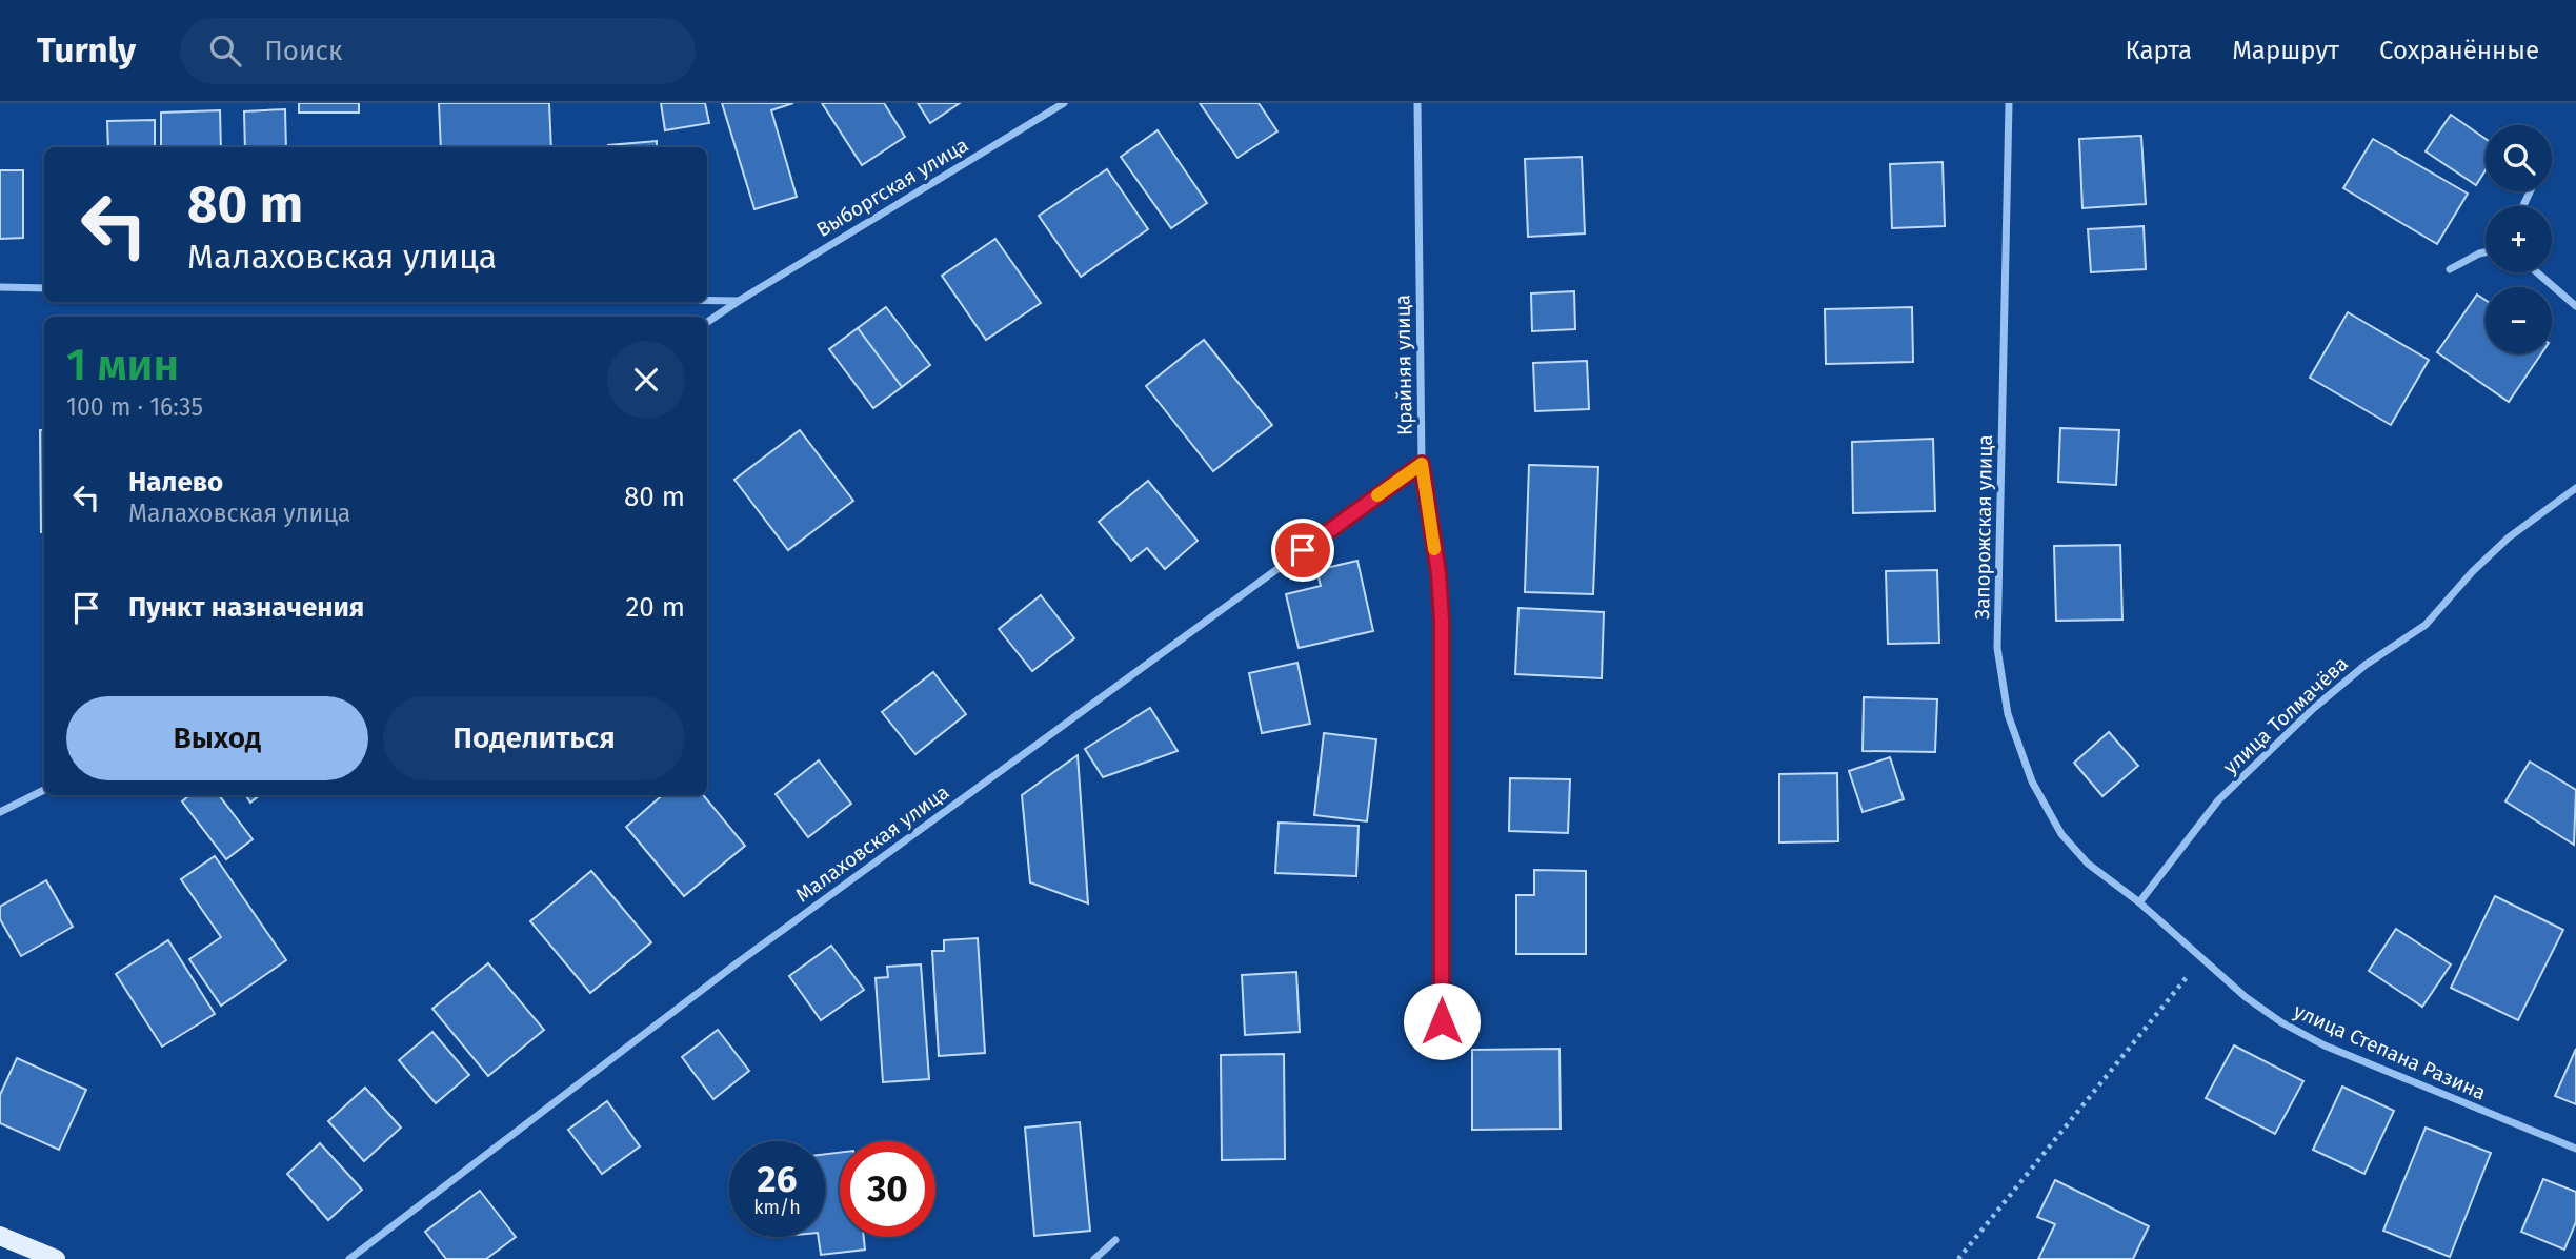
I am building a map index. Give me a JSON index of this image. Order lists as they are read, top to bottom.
{
  "streets": {
    "street": [
      "Выборгская улица",
      "Крайняя улица",
      "Запорожская улица",
      "улица Толмачёва",
      "Малаховская улица",
      "улица Степана Разина"
    ]
  },
  "crossings": [
    ["Крайняя улица", "Малаховская улица"],
    ["Запорожская улица", "улица Толмачёва"],
    ["Запорожская улица", "улица Степана Разина"],
    ["улица Толмачёва", "улица Степана Разина"]
  ],
  "page": {
    "header": "Turnly",
    "search": "Поиск",
    "nav": ["Карта", "Маршрут", "Сохранённые"],
    "map_buttons": ["+", "−"],
    "turn": ["80 m", "Малаховская улица"],
    "heading": ["1 мин", "100 m · 16:35"],
    "list": [
      {
        "name": "Налево",
        "note": "Малаховская улица",
        "value": "80 m"
      },
      {
        "name": "Пункт назначения",
        "value": "20 m"
      }
    ],
    "buttons": ["Выход", "Поделиться"],
    "speed": "26 km/h",
    "limit": "30"
  }
}
